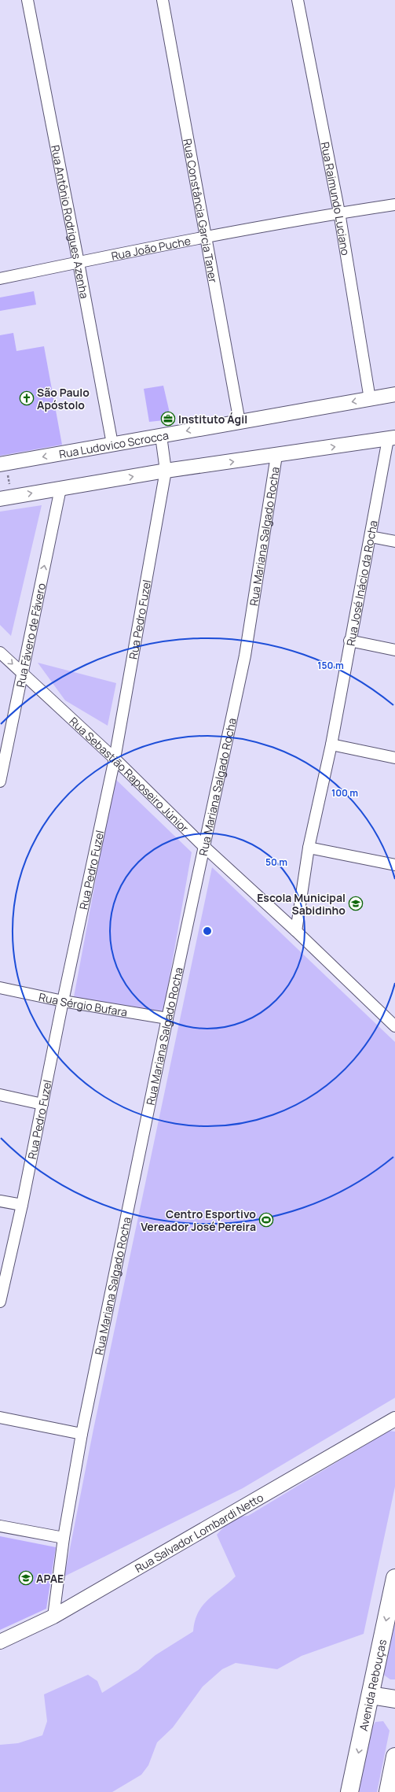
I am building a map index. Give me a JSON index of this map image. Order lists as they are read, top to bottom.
{
  "streets": {
    "main road": ["Avenida Rebouças"],
    "street": [
      "Rua Raimundo Luciano",
      "Rua Constância Garcia Taner",
      "Rua Antônio Rodrigues Azenha",
      "Rua João Puche",
      "Rua Ludovico Scrocca",
      "Rua Mariana Salgado Rocha",
      "Rua José Inácio da Rocha",
      "Rua Pedro Fuzel",
      "Rua Fávero de Fávero",
      "Rua Sebastião Raposeiro Júnior",
      "Rua Sérgio Bufara",
      "Rua Salvador Lombardi Netto"
    ]
  },
  "crossings": [
    ["Rua Raimundo Luciano", "Rua João Puche"],
    ["Rua Raimundo Luciano", "Rua Ludovico Scrocca"],
    ["Rua Constância Garcia Taner", "Rua João Puche"],
    ["Rua Constância Garcia Taner", "Rua Ludovico Scrocca"],
    ["Rua Antônio Rodrigues Azenha", "Rua João Puche"],
    ["Rua Antônio Rodrigues Azenha", "Rua Ludovico Scrocca"],
    ["Rua Ludovico Scrocca", "Rua Pedro Fuzel"],
    ["Rua Mariana Salgado Rocha", "Rua Sebastião Raposeiro Júnior"],
    ["Rua Mariana Salgado Rocha", "Rua Sérgio Bufara"],
    ["Rua Mariana Salgado Rocha", "Rua Salvador Lombardi Netto"],
    ["Rua José Inácio da Rocha", "Rua Sebastião Raposeiro Júnior"],
    ["Rua Pedro Fuzel", "Rua Sebastião Raposeiro Júnior"],
    ["Rua Pedro Fuzel", "Rua Sérgio Bufara"],
    ["Rua Fávero de Fávero", "Rua Sebastião Raposeiro Júnior"]
  ],
  "one_way": ["Rua Fávero de Fávero", "Avenida Rebouças"],
  "places": {
    "church": ["São Paulo Apóstolo"],
    "office": ["Instituto Ágil"],
    "school or university": ["Escola Municipal Sabidinho", "APAE"],
    "sports": ["Centro Esportivo Vereador José Pereira"]
  },
  "rings": ["150 m", "100 m", "50 m"]
}
